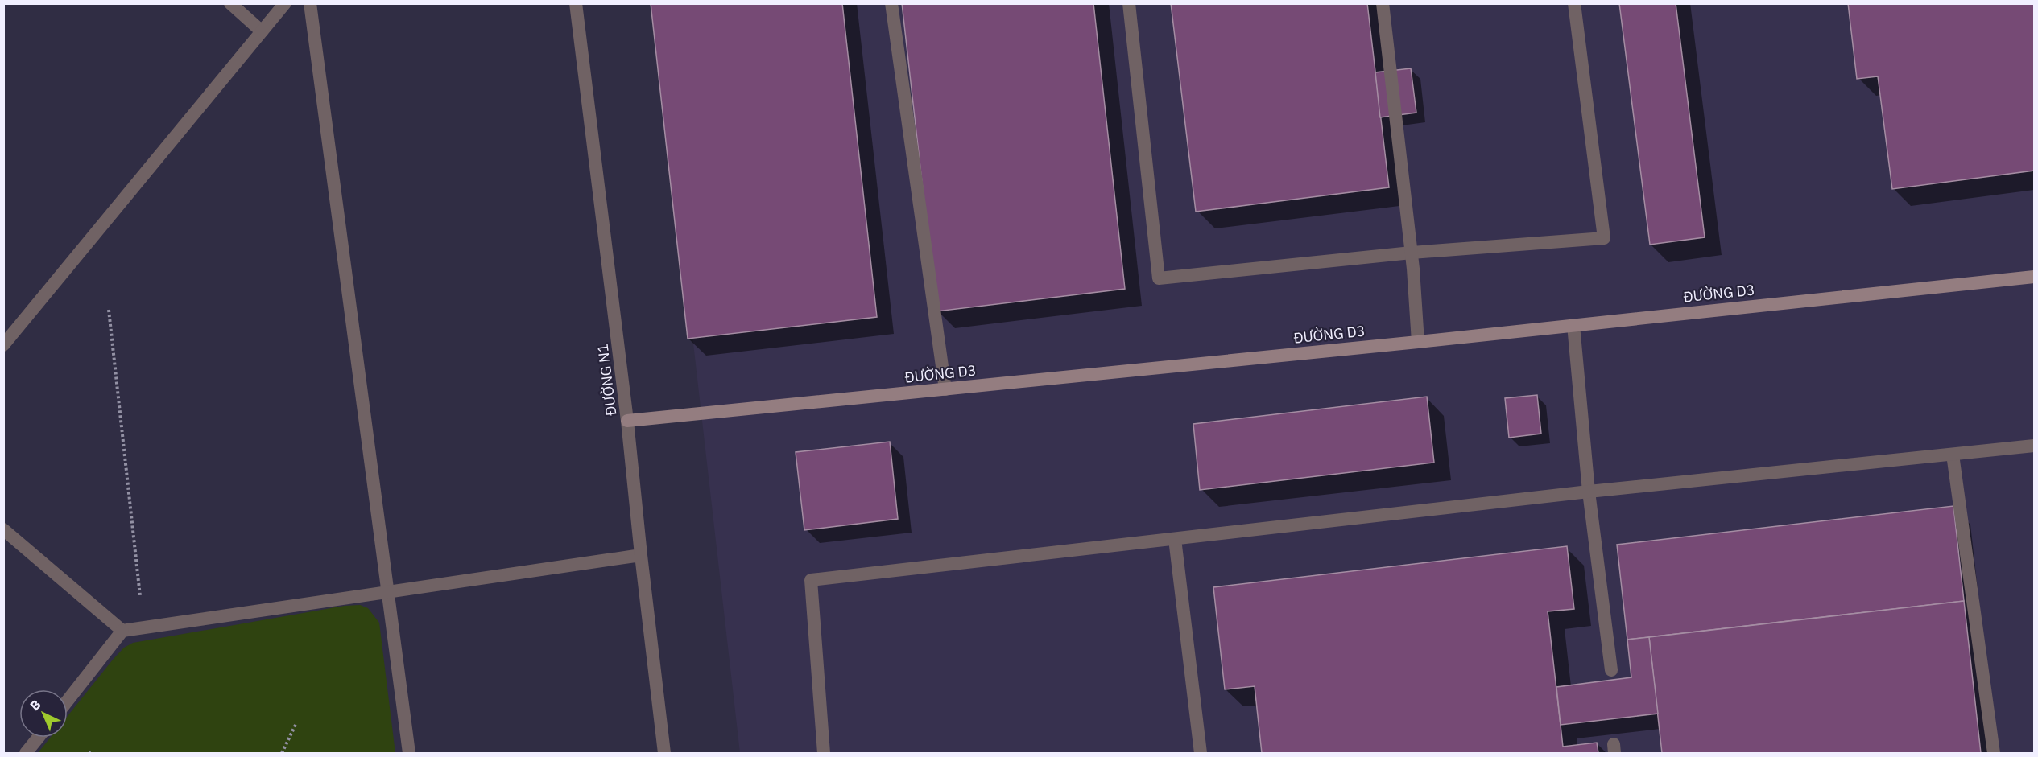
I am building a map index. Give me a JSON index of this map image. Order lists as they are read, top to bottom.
{
  "streets": {
    "main road": ["ĐƯỜNG D3"],
    "street": ["ĐƯỜNG N1"]
  },
  "crossings": [
    ["ĐƯỜNG D3", "ĐƯỜNG N1"]
  ],
  "north": "top left"
}
